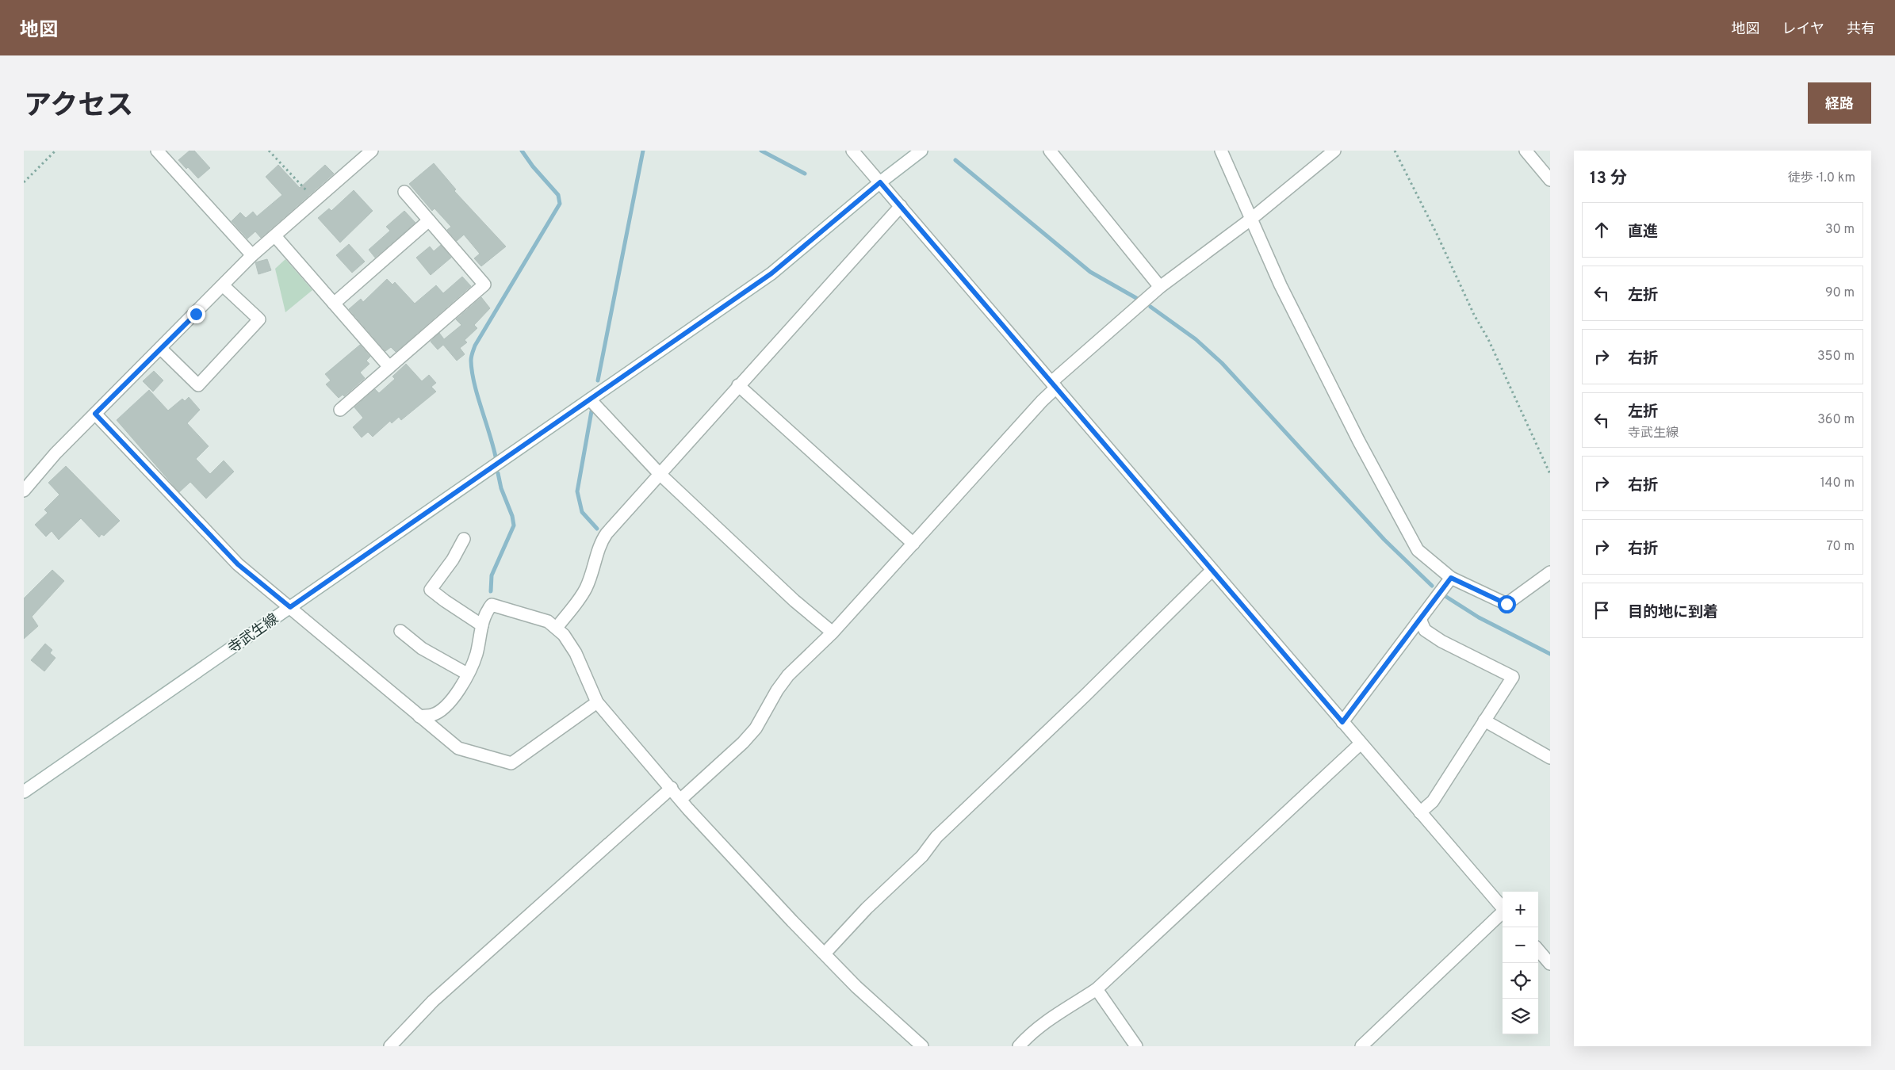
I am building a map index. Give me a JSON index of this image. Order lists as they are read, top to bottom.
{
  "streets": {
    "street": ["寺武生線"]
  },
  "page": {
    "header": "地図",
    "nav": ["地図", "レイヤ", "共有"],
    "title": "アクセス",
    "buttons": "経路",
    "heading": ["13 分", "徒歩 · 1.0 km"],
    "list": [
      ["直進", "30 m"],
      ["左折", "90 m"],
      ["右折", "350 m"],
      ["左折", "寺武生線", "360 m"],
      ["右折", "140 m"],
      ["右折", "70 m"],
      "目的地に到着"
    ],
    "map_buttons": ["+", "−"]
  }
}
